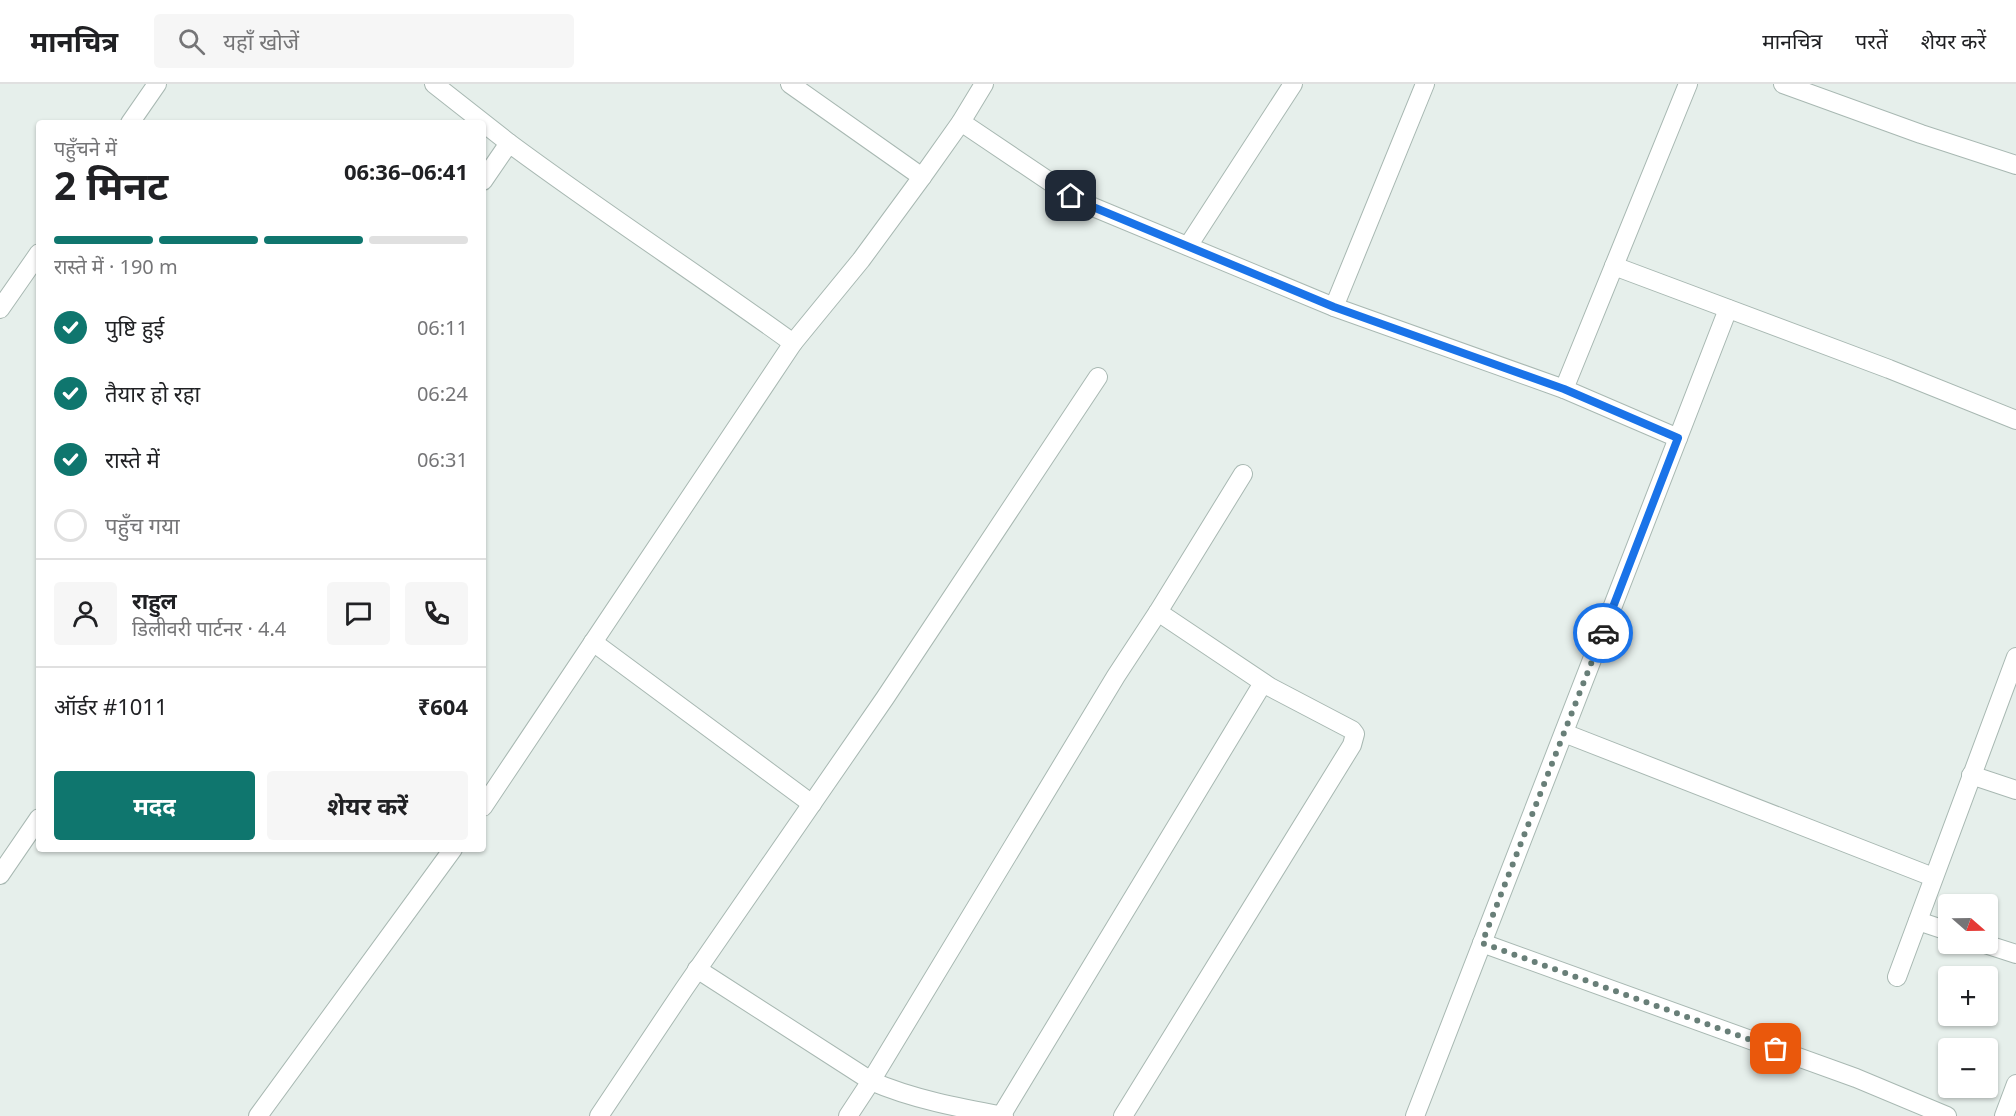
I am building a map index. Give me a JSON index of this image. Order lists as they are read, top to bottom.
{
  "north": "right",
  "page": {
    "header": "मानचित्र",
    "search": "यहाँ खोजें",
    "nav": ["मानचित्र", "परतें", "शेयर करें"],
    "heading": ["2 मिनट", "पहुँचने में", "06:36–06:41"],
    "panel": [
      "राहुल",
      "डिलीवरी पार्टनर · 4.4",
      "ऑर्डर #1011",
      "₹604"
    ],
    "bar": "रास्ते में · 190 m",
    "list": [
      ["पुष्टि हुई", "06:11"],
      ["तैयार हो रहा", "06:24"],
      ["रास्ते में", "06:31"],
      "पहुँच गया"
    ],
    "buttons": ["मदद", "शेयर करें"],
    "map_buttons": ["+", "−"]
  }
}
